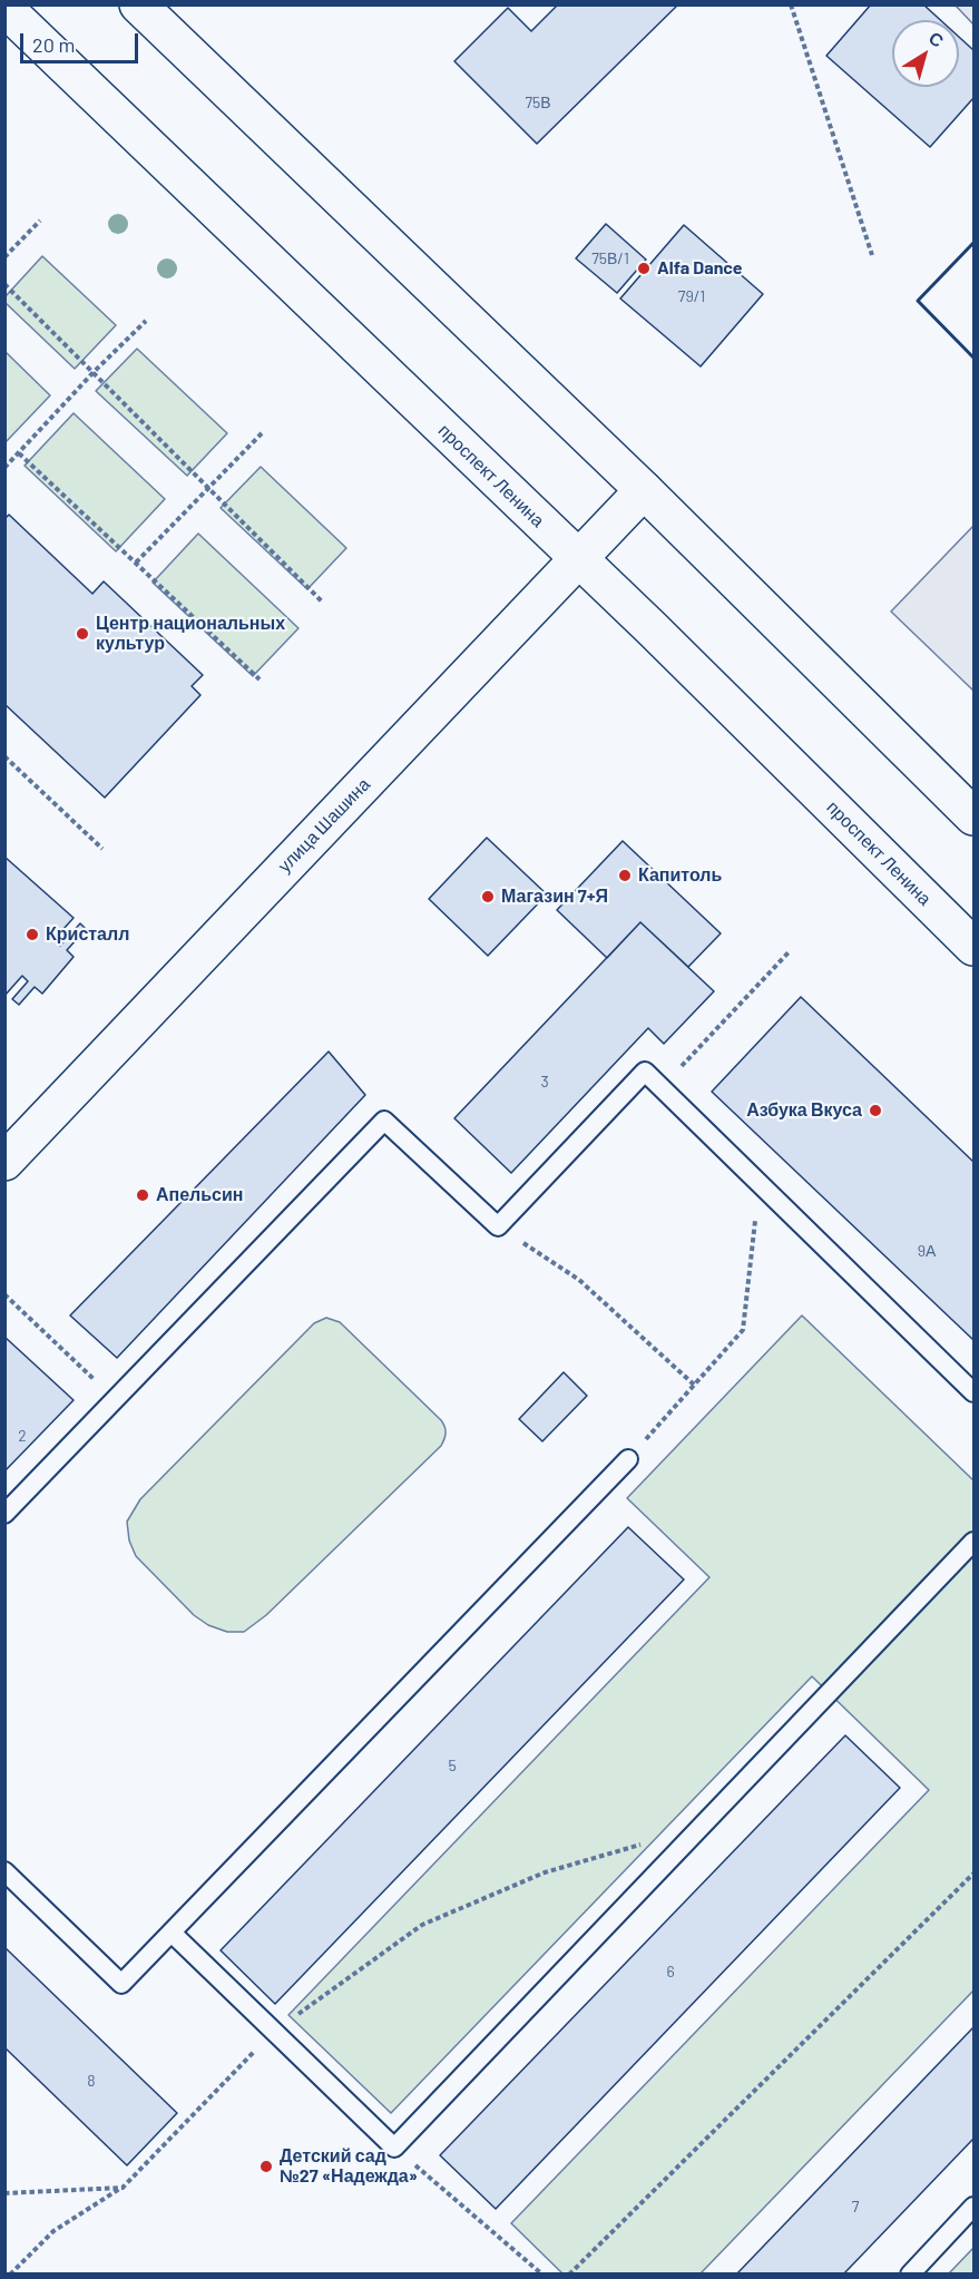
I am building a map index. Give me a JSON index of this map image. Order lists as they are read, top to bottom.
{
  "streets": {
    "main road": ["проспект Ленина", "улица Шашина"]
  },
  "crossings": [
    ["проспект Ленина", "улица Шашина"]
  ],
  "places": [
    "Alfa Dance",
    "Центр национальных культур",
    "Капитоль",
    "Магазин 7+Я",
    "Кристалл",
    "Азбука Вкуса",
    "Апельсин",
    "Детский сад №27 «Надежда»"
  ],
  "house_numbers": [
    "75В",
    "75В/1",
    "79/1",
    "3",
    "9А",
    "2",
    "5",
    "6",
    "8",
    "7"
  ],
  "scale_bar": "20 m",
  "north": "top right"
}
